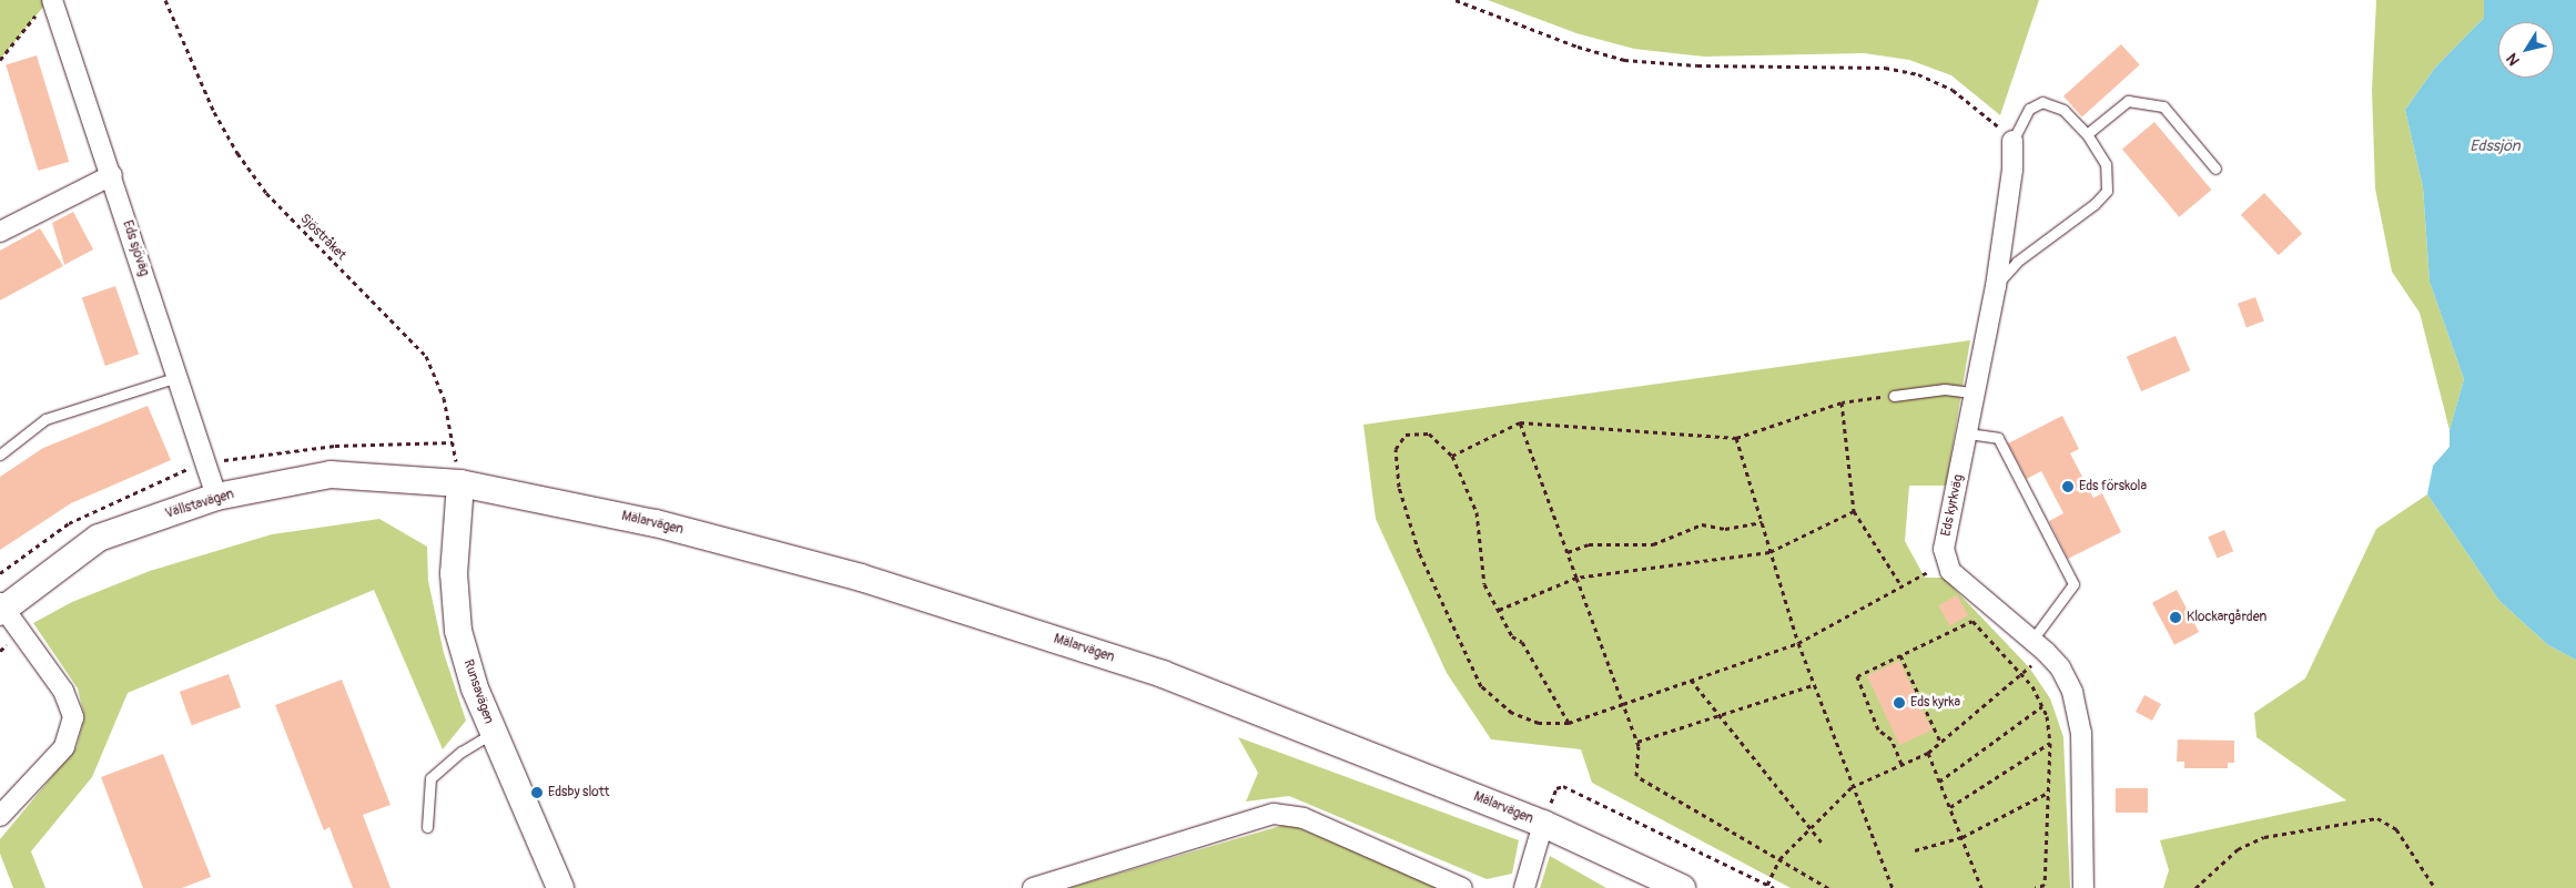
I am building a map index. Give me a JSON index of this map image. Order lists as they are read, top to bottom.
{
  "streets": {
    "main road": ["Vällstavägen", "Mälarvägen", "Runsavägen"],
    "street": ["Eds sjöväg", "Eds kyrkväg"],
    "path": ["Sjöstråket"]
  },
  "crossings": [
    ["Sjöstråket", "Vällstavägen"],
    ["Sjöstråket", "Mälarvägen"],
    ["Sjöstråket", "Runsavägen"],
    ["Eds sjöväg", "Vällstavägen"],
    ["Vällstavägen", "Mälarvägen"],
    ["Vällstavägen", "Runsavägen"],
    ["Mälarvägen", "Runsavägen"]
  ],
  "water": ["Edssjön"],
  "places": [
    "Eds förskola",
    "Klockargården",
    "Eds kyrka",
    "Edsby slott"
  ],
  "north": "bottom left"
}
